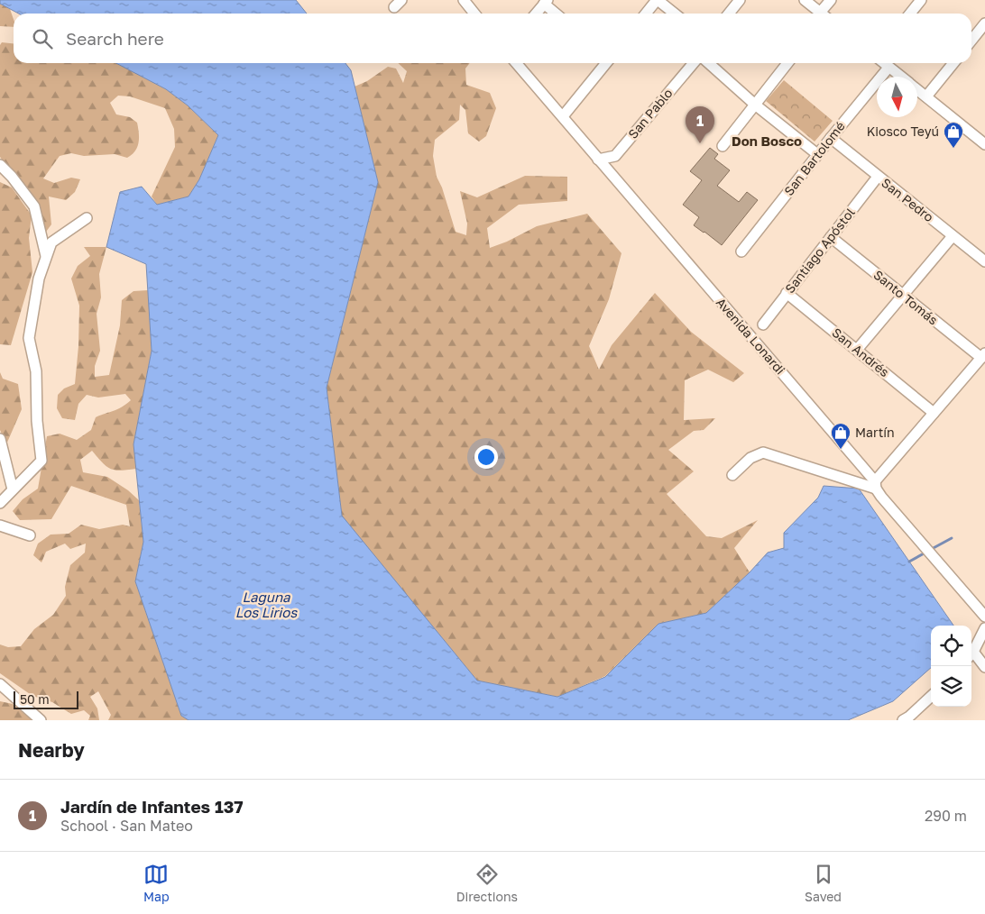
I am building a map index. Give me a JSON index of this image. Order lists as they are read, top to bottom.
{
  "streets": {
    "street": [
      "San Pablo",
      "San Bartolomé",
      "San Pedro",
      "Santiago Apóstol",
      "Santo Tomás",
      "Avenida Lonardi",
      "San Andrés"
    ]
  },
  "crossings": [
    ["San Pablo", "Avenida Lonardi"],
    ["San Bartolomé", "San Pedro"],
    ["San Pedro", "Santiago Apóstol"],
    ["Santiago Apóstol", "Santo Tomás"],
    ["Santiago Apóstol", "San Andrés"]
  ],
  "districts": ["Don Bosco"],
  "water": ["Laguna Los Lirios"],
  "places": {
    "shop": ["Kiosco Teyú", "Martín"]
  },
  "scale_bar": "50 m",
  "north": "bottom",
  "page": {
    "search": "Search here",
    "pins": "1",
    "scale": "50 m",
    "heading": "Nearby",
    "list": [
      {
        "mark": "1",
        "name": "Jardín de Infantes 137",
        "note": "School · San Mateo",
        "value": "290 m"
      }
    ],
    "nav": ["Map", "Directions", "Saved"]
  }
}
